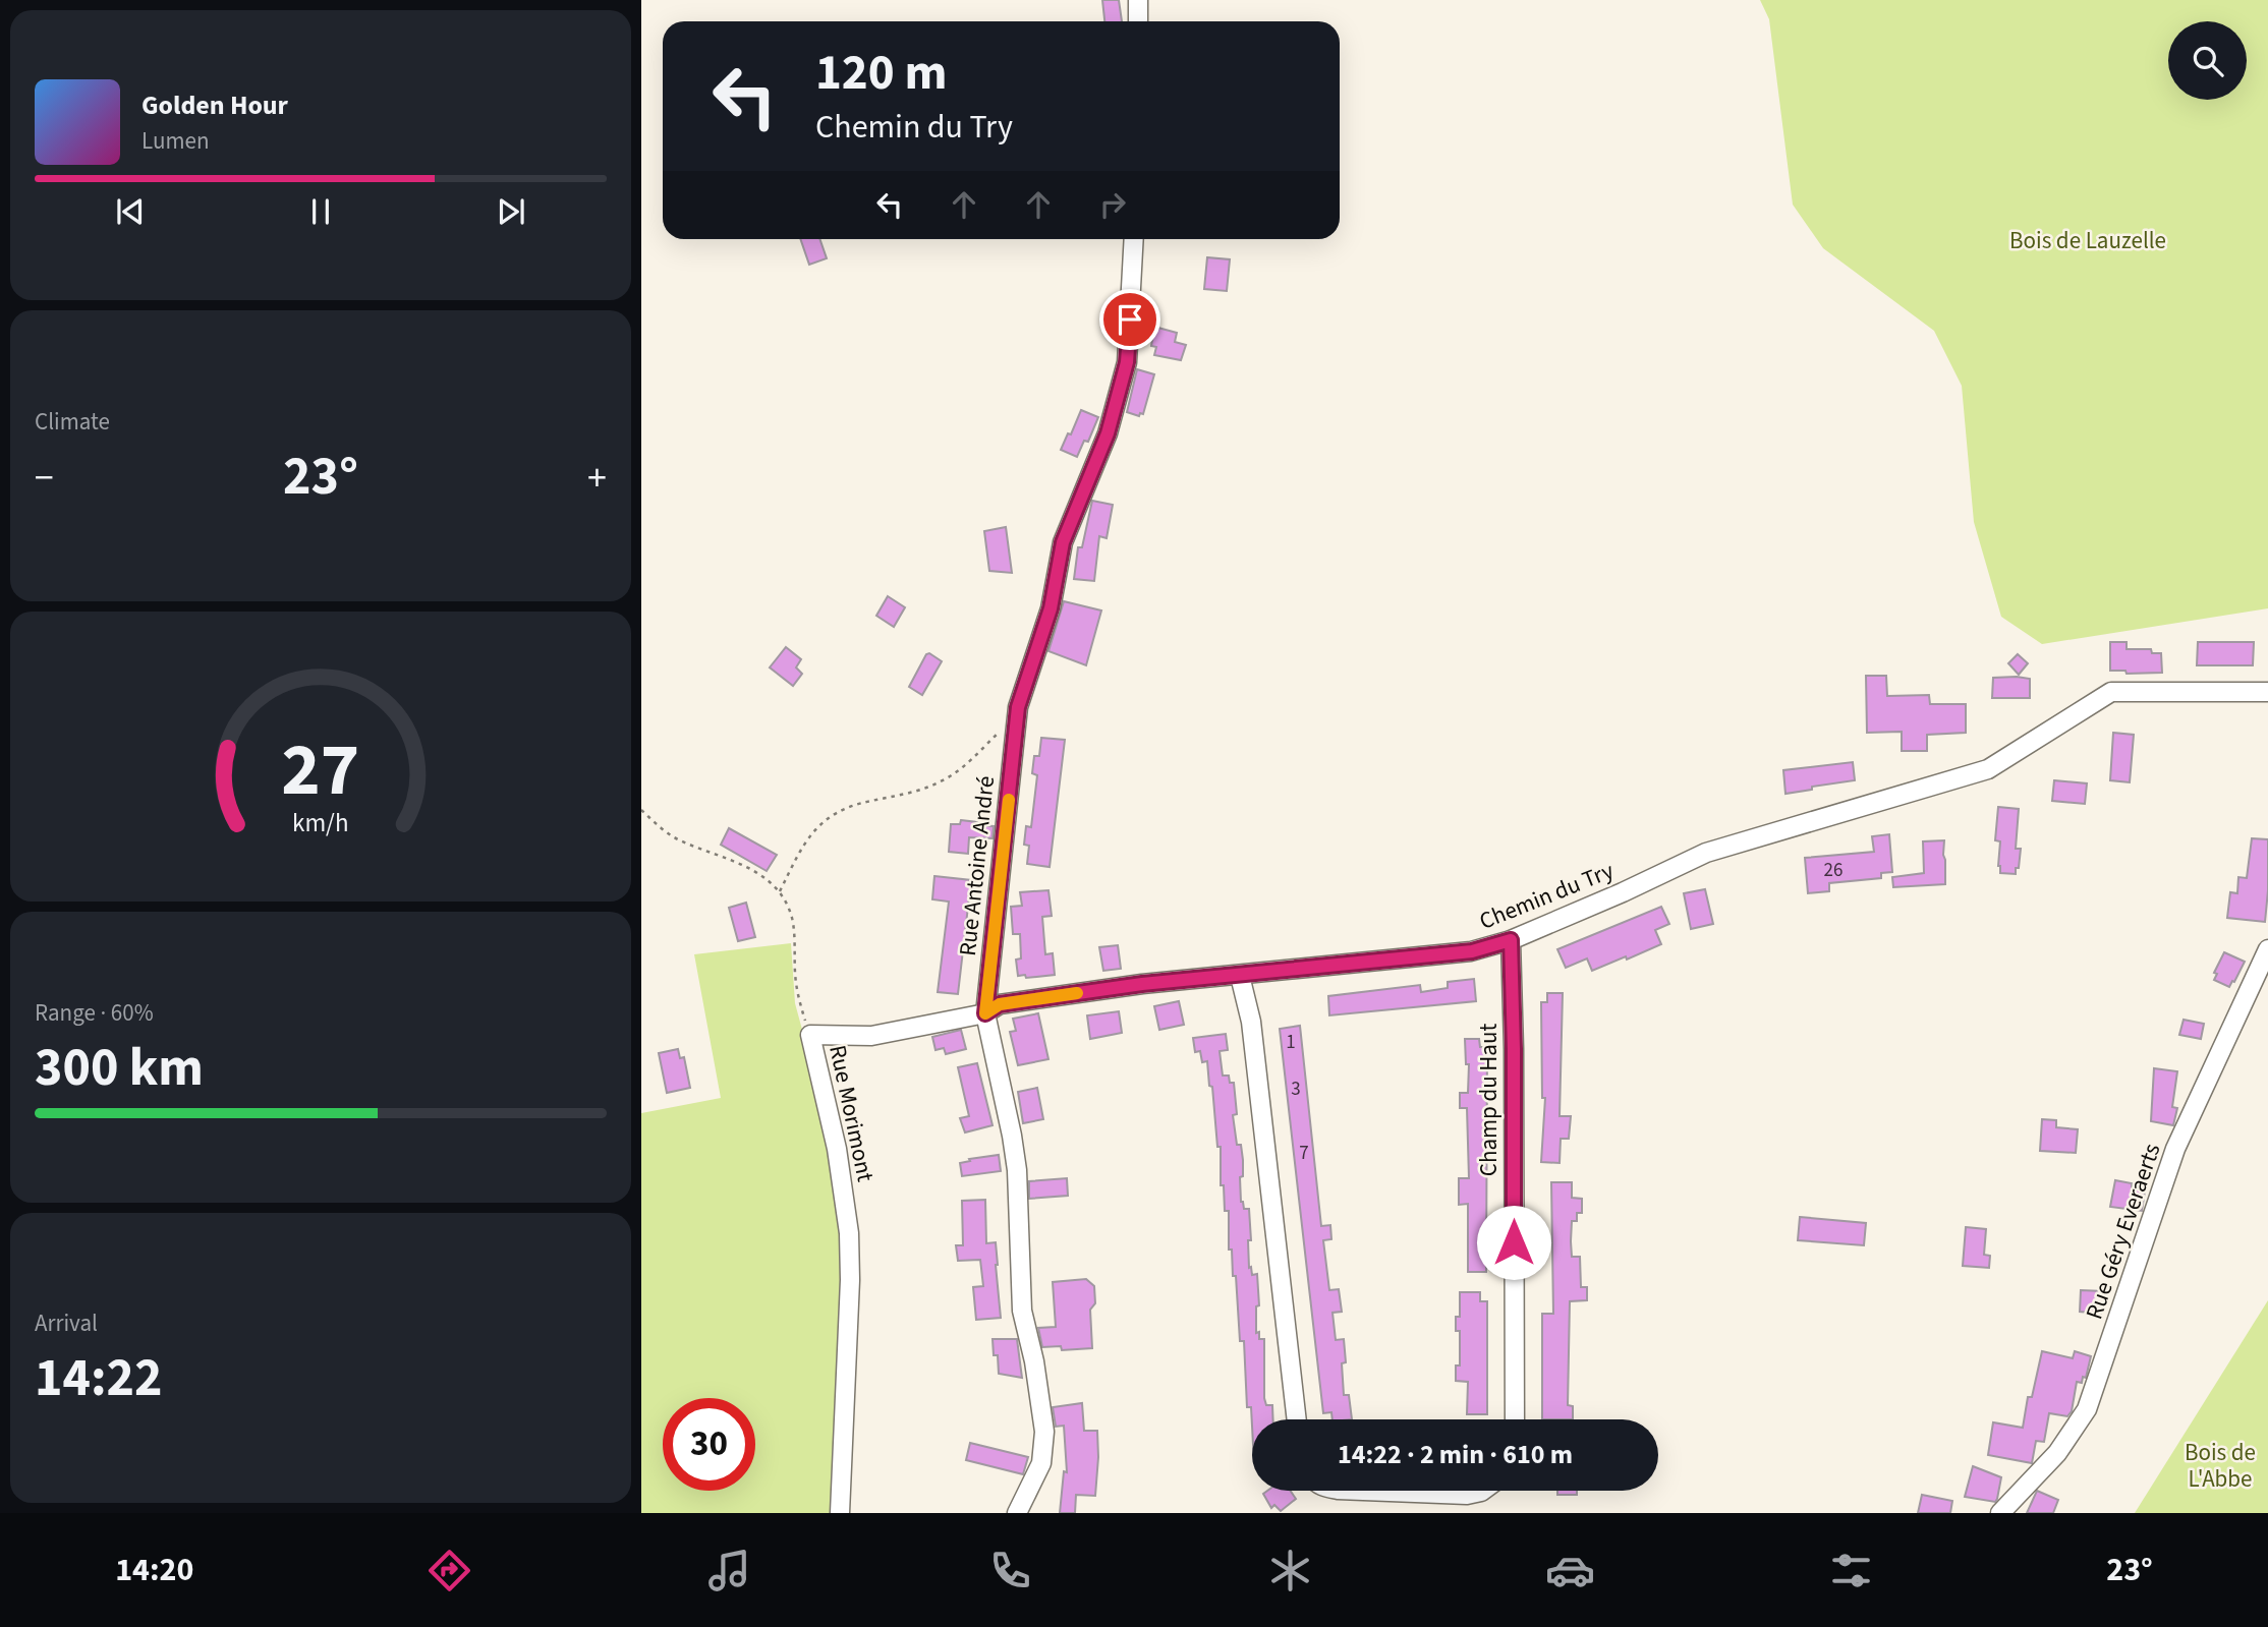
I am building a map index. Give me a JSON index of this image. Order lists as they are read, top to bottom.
{
  "streets": {
    "street": [
      "Rue Antoine André",
      "Chemin du Try",
      "Champ du Haut",
      "Rue Morimont",
      "Rue Géry Everaerts"
    ]
  },
  "crossings": [
    ["Rue Antoine André", "Chemin du Try"],
    ["Chemin du Try", "Champ du Haut"],
    ["Chemin du Try", "Rue Morimont"]
  ],
  "parks": ["Bois de Lauzelle", "Bois de L'Abbe"],
  "house_numbers": [
    "26",
    "1",
    "3",
    "7"
  ],
  "page": {
    "turn": ["120 m", "Chemin du Try"],
    "song": ["Golden Hour", "Lumen"],
    "tile": [
      "Climate",
      ["Range · 60%", "300 km"],
      ["Arrival", "14:22"]
    ],
    "heat": ["−", "23°", "+"],
    "limit": "30",
    "trip": "14:22 · 2 min · 610 m",
    "tabs": ["14:20", "23°"],
    "gauge": ["27", "km/h"]
  }
}
